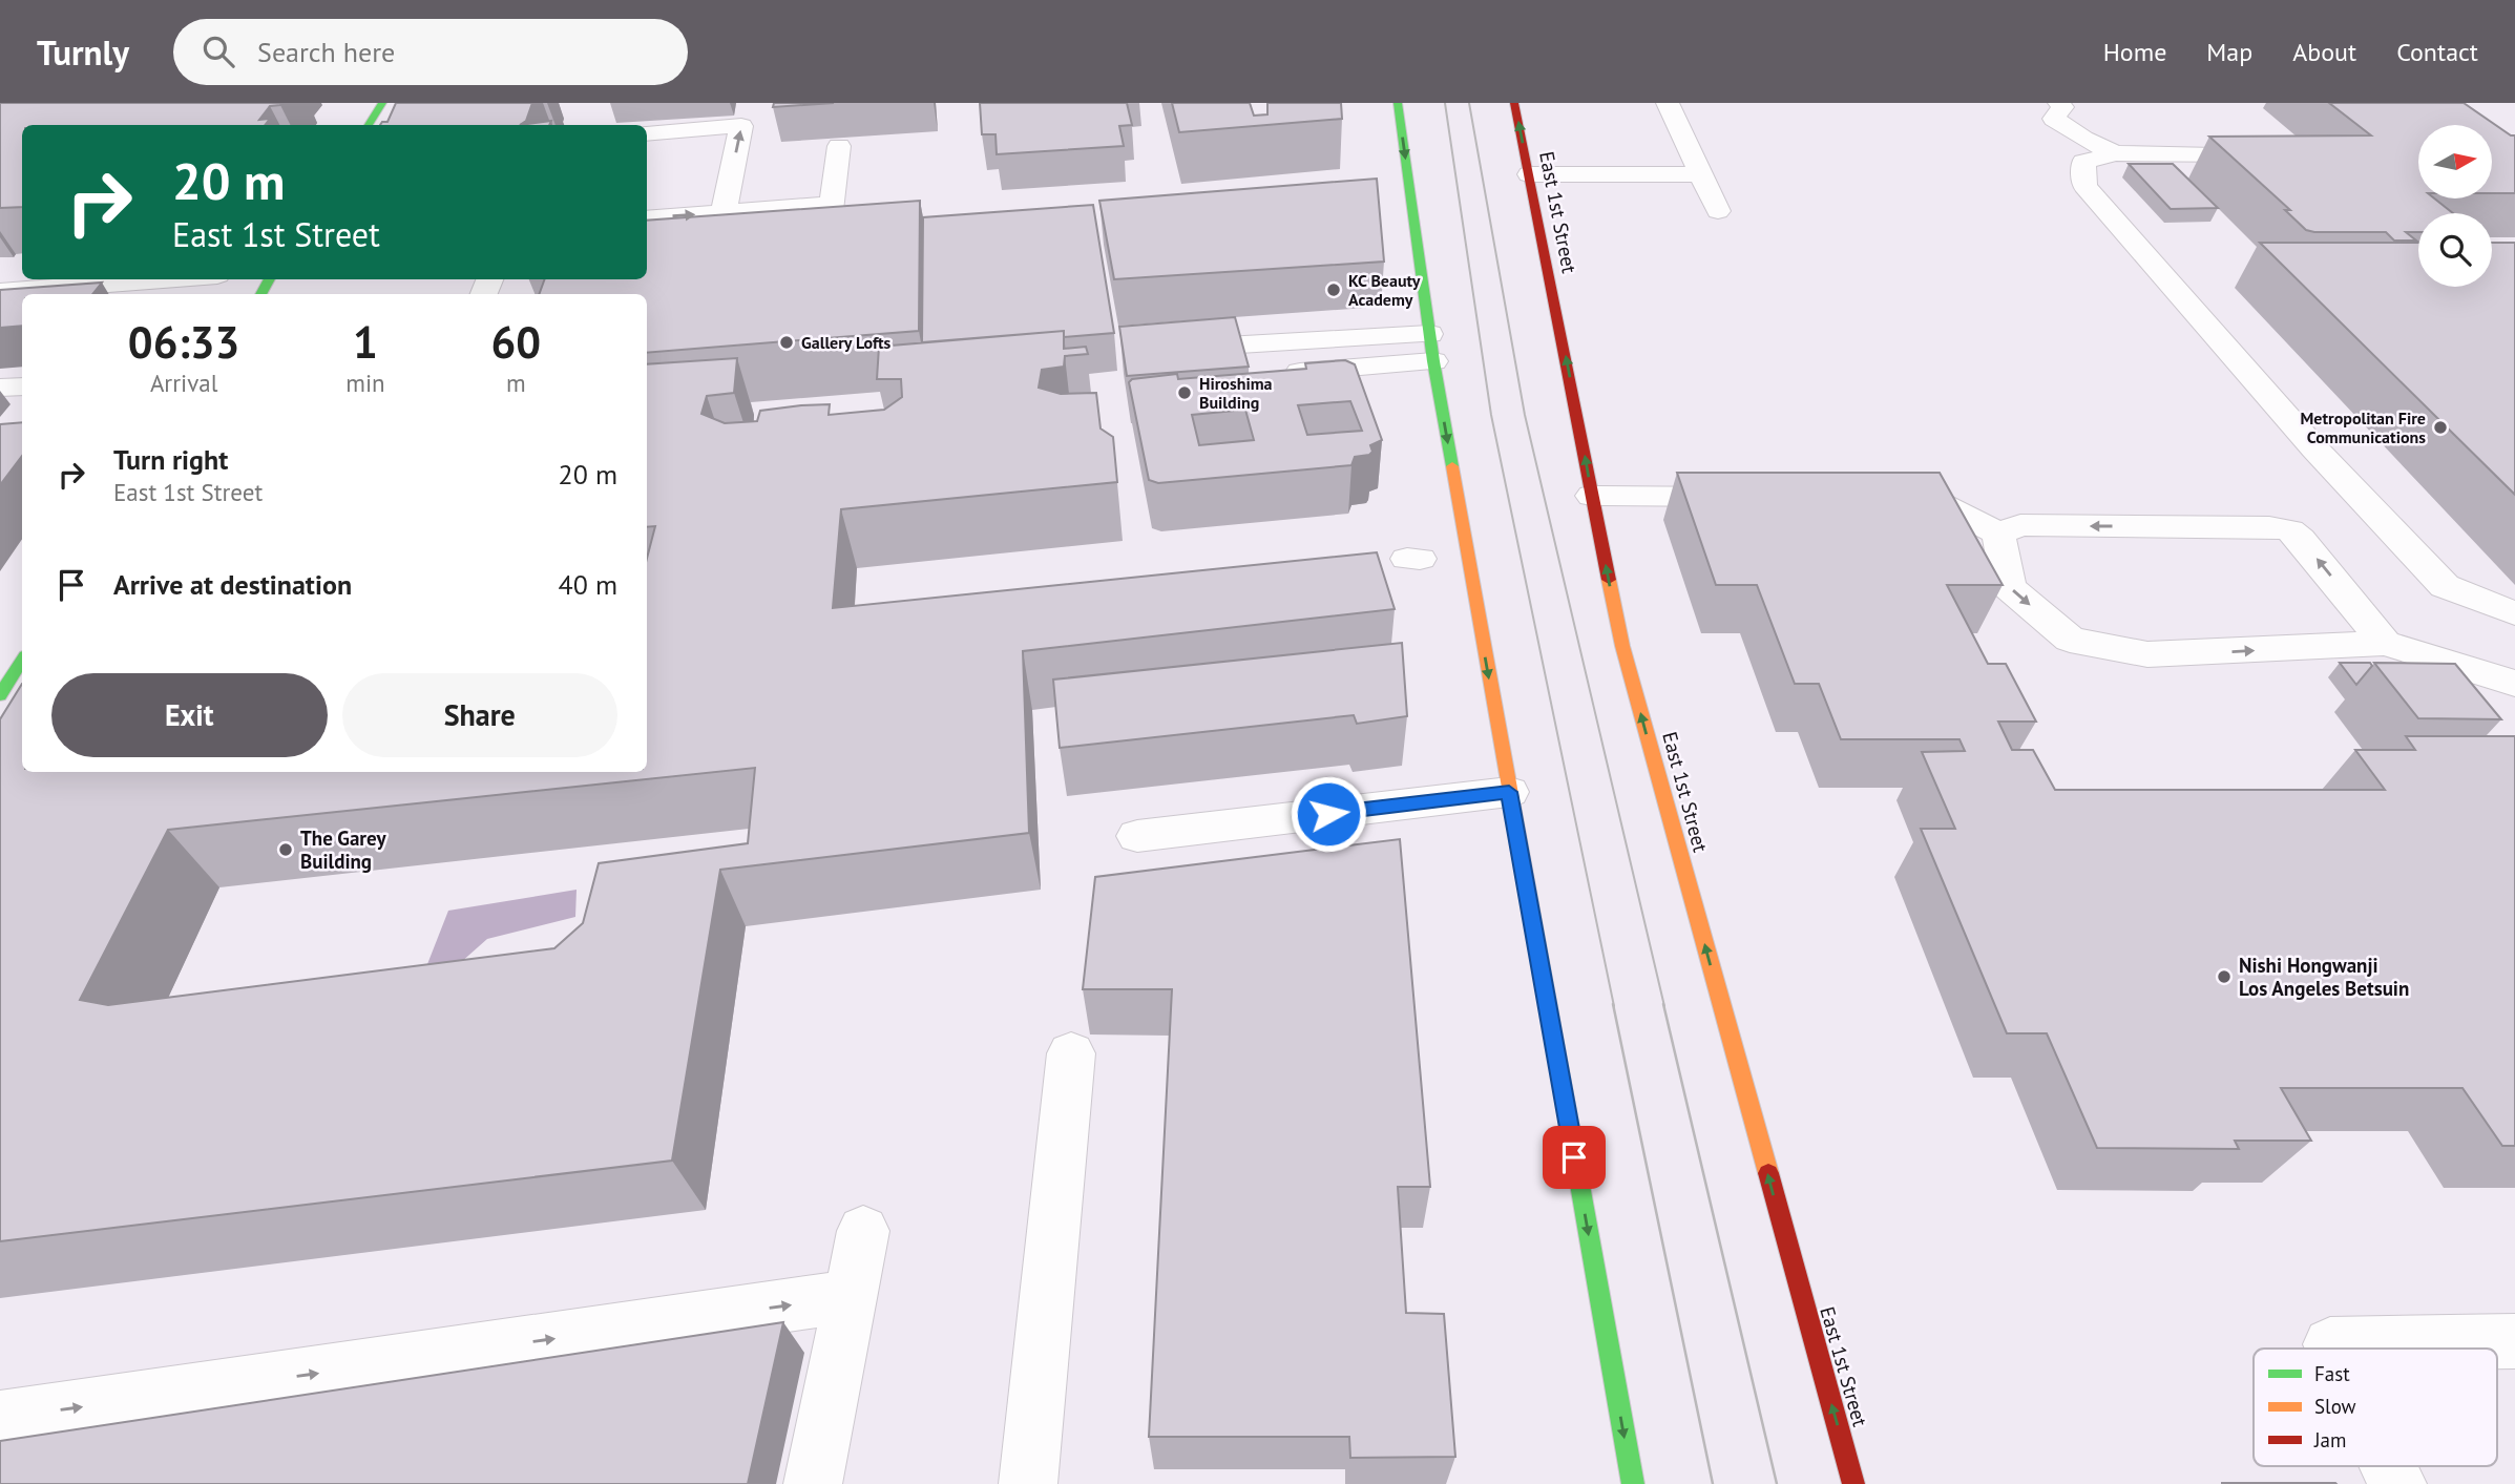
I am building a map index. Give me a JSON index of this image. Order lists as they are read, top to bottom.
{
  "streets": {
    "main road": ["East 1st Street"]
  },
  "places": [
    "KC Beauty Academy",
    "Gallery Lofts",
    "Hiroshima Building",
    "Metropolitan Fire Communications",
    "The Garey Building",
    "Nishi Hongwanji Los Angeles Betsuin"
  ],
  "legend": ["Fast", "Slow", "Jam"],
  "north": "right",
  "page": {
    "header": "Turnly",
    "search": "Search here",
    "nav": [
      "Home",
      "Map",
      "About",
      "Contact"
    ],
    "turn": ["20 m", "East 1st Street"],
    "eta": [
      "06:33",
      "Arrival",
      "1",
      "min",
      "60",
      "m"
    ],
    "list": [
      {
        "name": "Turn right",
        "note": "East 1st Street",
        "value": "20 m"
      },
      {
        "name": "Arrive at destination",
        "value": "40 m"
      }
    ],
    "buttons": ["Exit", "Share"]
  }
}
